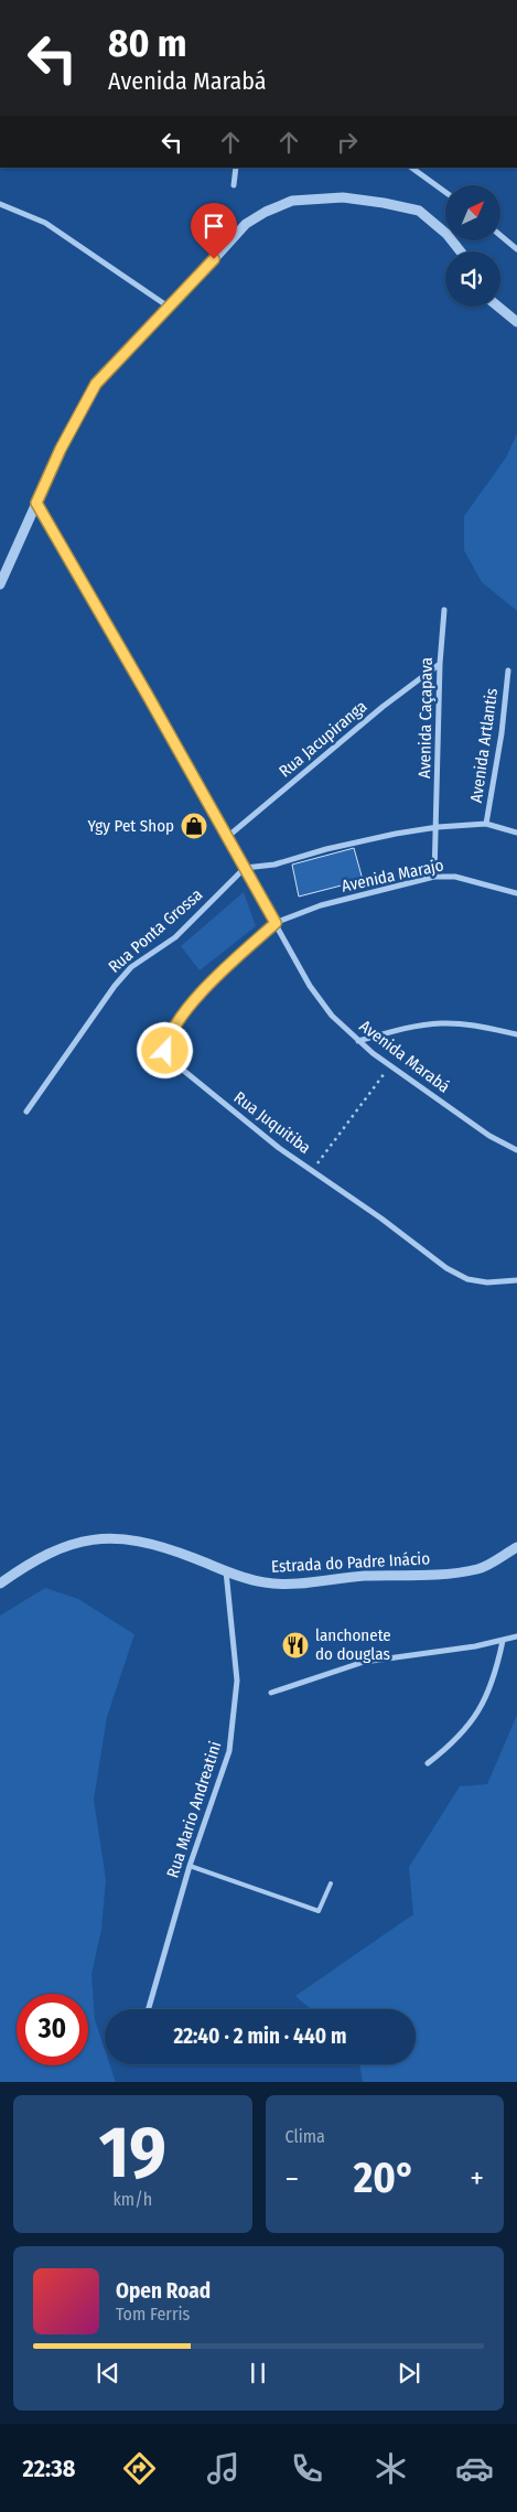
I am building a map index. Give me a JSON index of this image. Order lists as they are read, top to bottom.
{
  "streets": {
    "street": [
      "Avenida Caçapava",
      "Rua Jacupiranga",
      "Avenida Artlantis",
      "Avenida Marajo",
      "Rua Ponta Grossa",
      "Avenida Marabá",
      "Rua Juquitiba",
      "Estrada do Padre Inácio",
      "Rua Mario Andreatini"
    ]
  },
  "crossings": [
    ["Avenida Caçapava", "Rua Jacupiranga"],
    ["Avenida Caçapava", "Avenida Marajo"],
    ["Rua Jacupiranga", "Avenida Marabá"],
    ["Avenida Marajo", "Avenida Marabá"],
    ["Avenida Marajo", "Rua Juquitiba"],
    ["Rua Ponta Grossa", "Avenida Marabá"],
    ["Avenida Marabá", "Rua Juquitiba"],
    ["Estrada do Padre Inácio", "Rua Mario Andreatini"]
  ],
  "places": {
    "shop": ["Ygy Pet Shop"],
    "restaurant": ["lanchonete do douglas"]
  },
  "north": "top right",
  "page": {
    "turn": ["80 m", "Avenida Marabá"],
    "limit": "30",
    "trip": "22:40 · 2 min · 440 m",
    "tile": [
      ["19", "km/h"],
      "Clima"
    ],
    "heat": ["−", "20°", "+"],
    "song": ["Open Road", "Tom Ferris"],
    "tabs": "22:38"
  }
}
